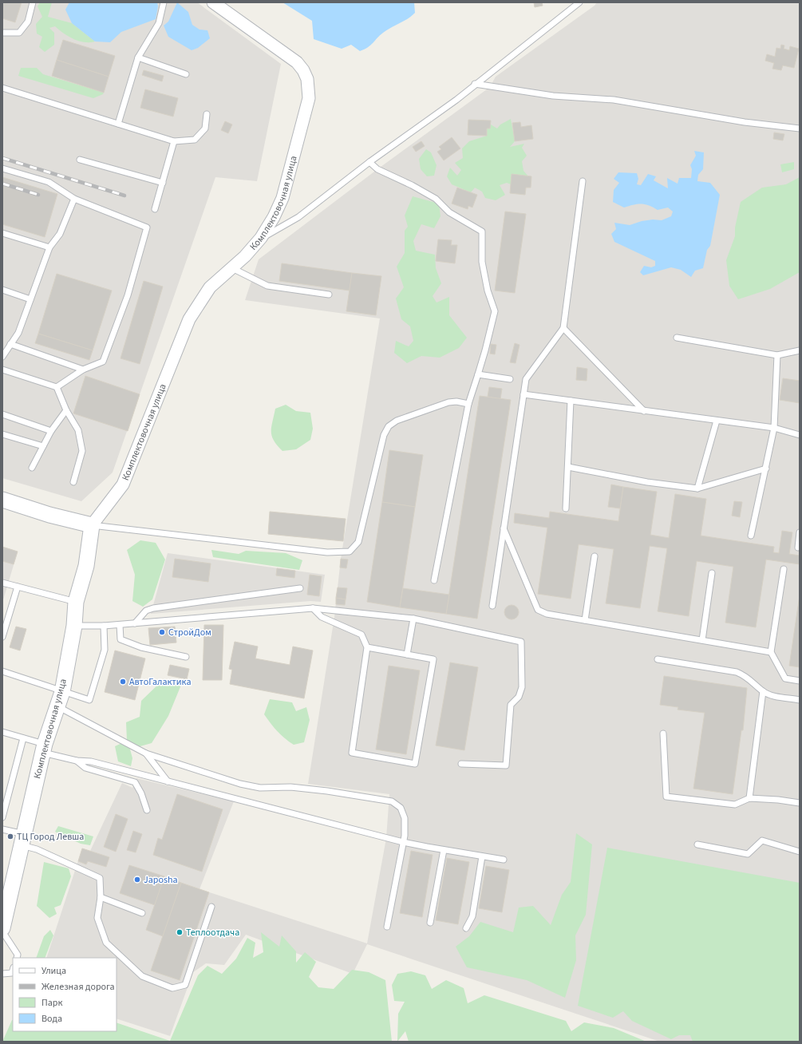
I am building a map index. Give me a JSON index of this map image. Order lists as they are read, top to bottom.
{
  "streets": {
    "street": ["Комплектовочная улица"]
  },
  "places": [
    "СтройДом",
    "АвтоГалактика",
    "ТЦ Город Левша",
    "Japosha",
    "Теплоотдача"
  ],
  "legend": [
    "Улица",
    "Железная дорога",
    "Парк",
    "Вода"
  ]
}
